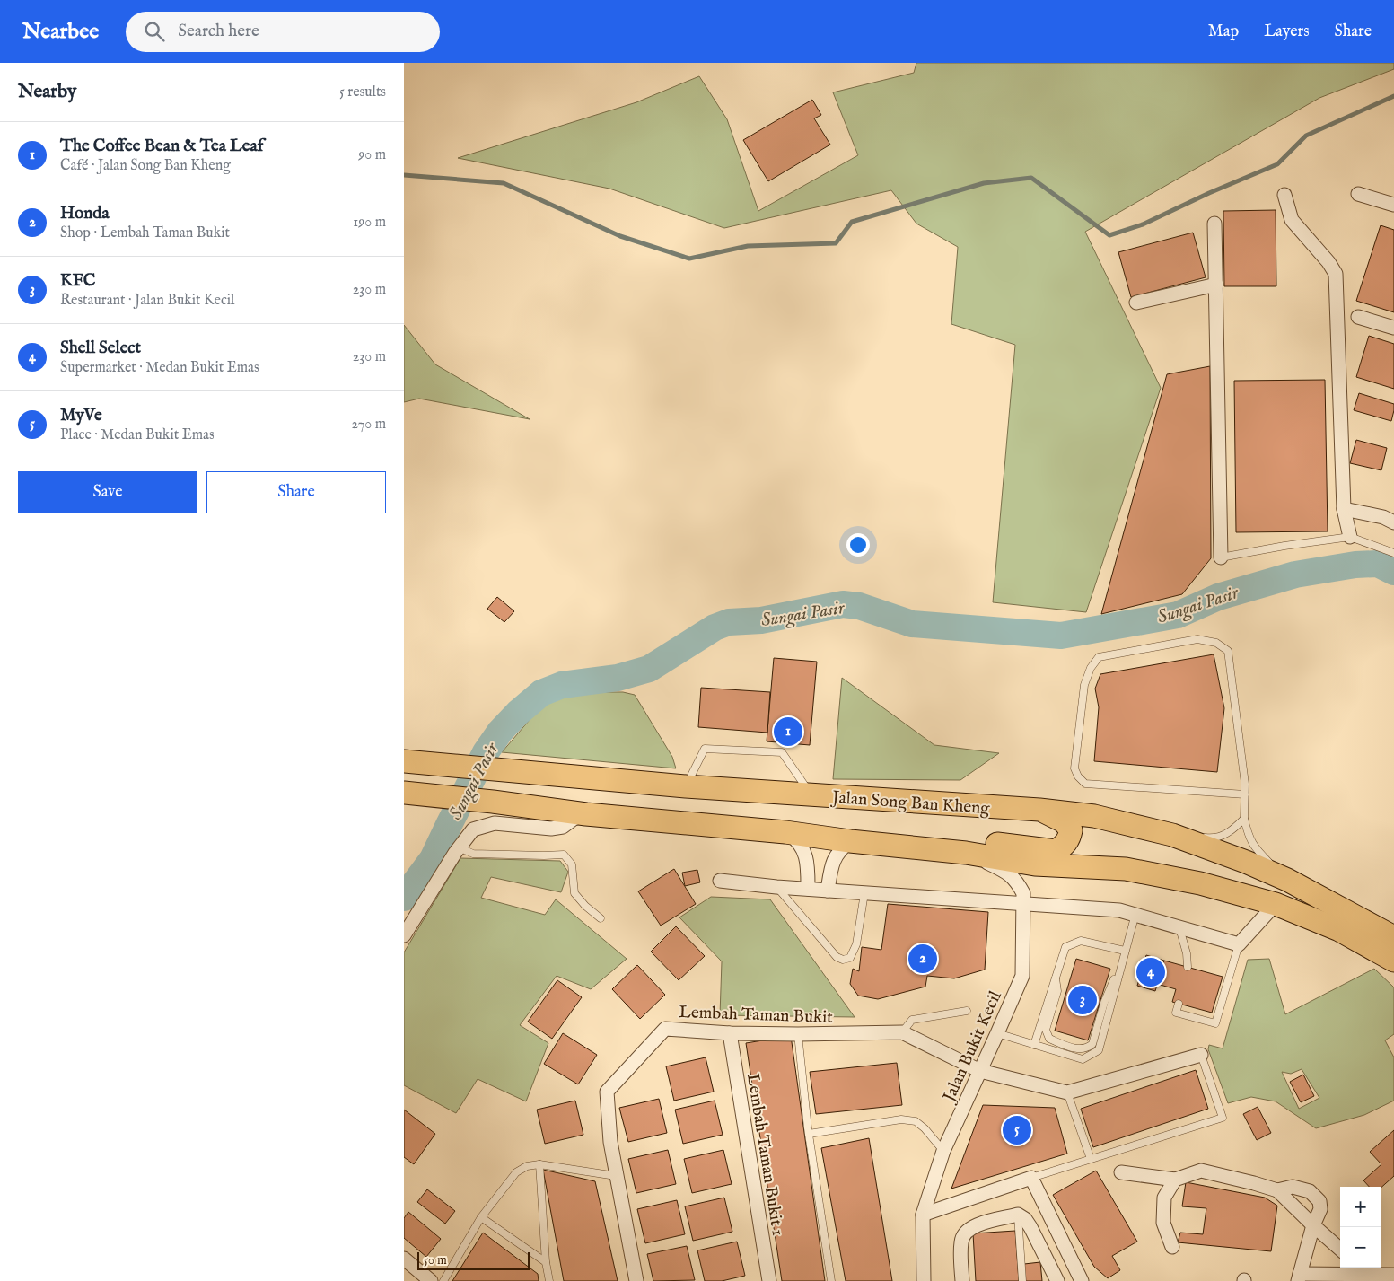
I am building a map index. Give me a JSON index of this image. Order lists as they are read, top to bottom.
{
  "streets": {
    "main road": ["Jalan Song Ban Kheng"],
    "street": ["Lembah Taman Bukit", "Jalan Bukit Kecil", "Lembah Taman Bukit 1"]
  },
  "crossings": [
    ["Lembah Taman Bukit", "Jalan Bukit Kecil"],
    ["Lembah Taman Bukit", "Lembah Taman Bukit 1"]
  ],
  "water": ["Sungai Pasir"],
  "scale_bar": "50 m",
  "page": {
    "header": "Nearbee",
    "search": "Search here",
    "nav": ["Map", "Layers", "Share"],
    "heading": ["Nearby", "5 results"],
    "list": [
      {
        "mark": "1",
        "name": "The Coffee Bean & Tea Leaf",
        "note": "Café · Jalan Song Ban Kheng",
        "value": "90 m"
      },
      {
        "mark": "2",
        "name": "Honda",
        "note": "Shop · Lembah Taman Bukit",
        "value": "190 m"
      },
      {
        "mark": "3",
        "name": "KFC",
        "note": "Restaurant · Jalan Bukit Kecil",
        "value": "230 m"
      },
      {
        "mark": "4",
        "name": "Shell Select",
        "note": "Supermarket · Medan Bukit Emas",
        "value": "230 m"
      },
      {
        "mark": "5",
        "name": "MyVe",
        "note": "Place · Medan Bukit Emas",
        "value": "270 m"
      }
    ],
    "buttons": ["Save", "Share"],
    "pins": [
      "1",
      "2",
      "4",
      "3",
      "5"
    ],
    "map_buttons": ["+", "−"],
    "scale": "50 m"
  }
}
